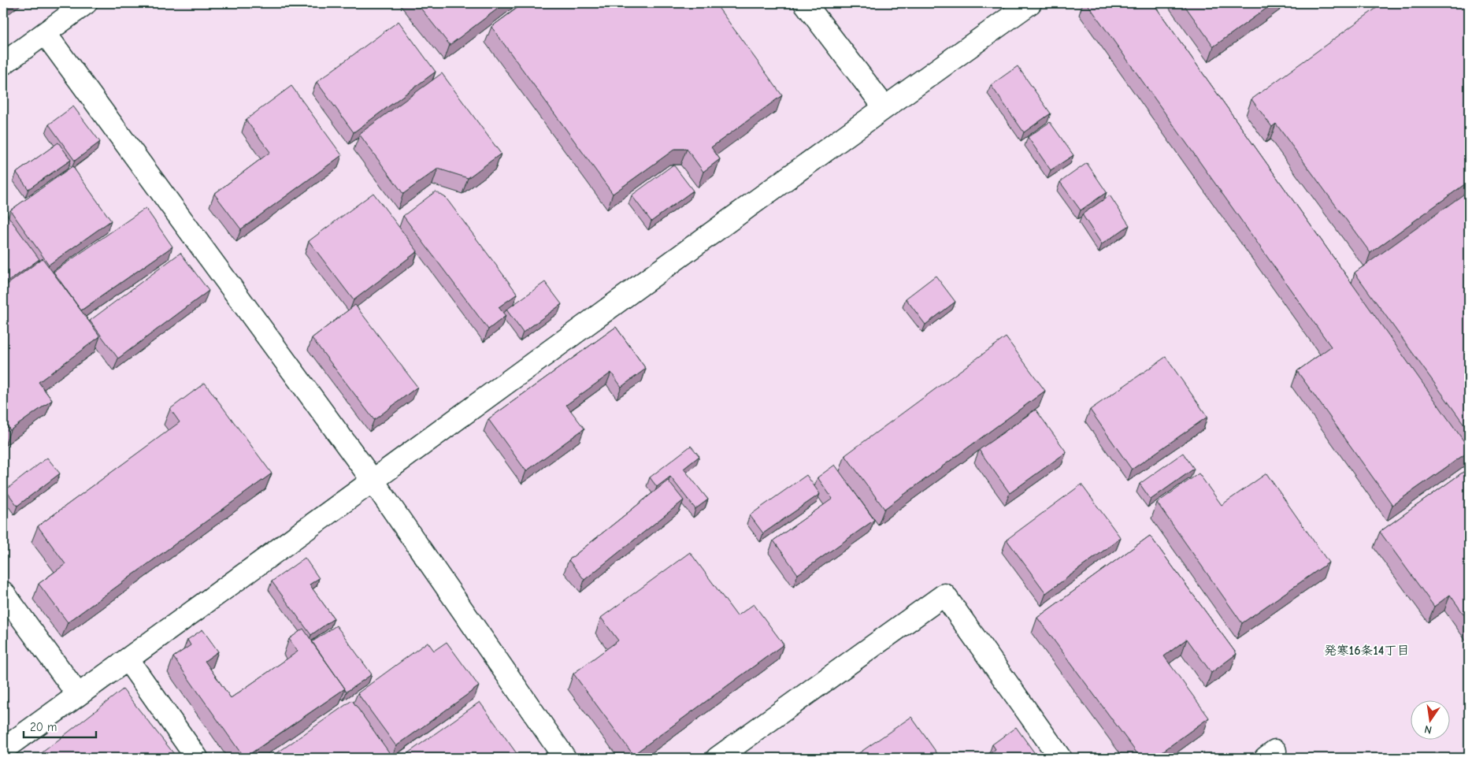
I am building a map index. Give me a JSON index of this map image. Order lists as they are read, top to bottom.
{
  "districts": ["発寒16条14丁目"],
  "scale_bar": "20 m",
  "north": "bottom"
}
